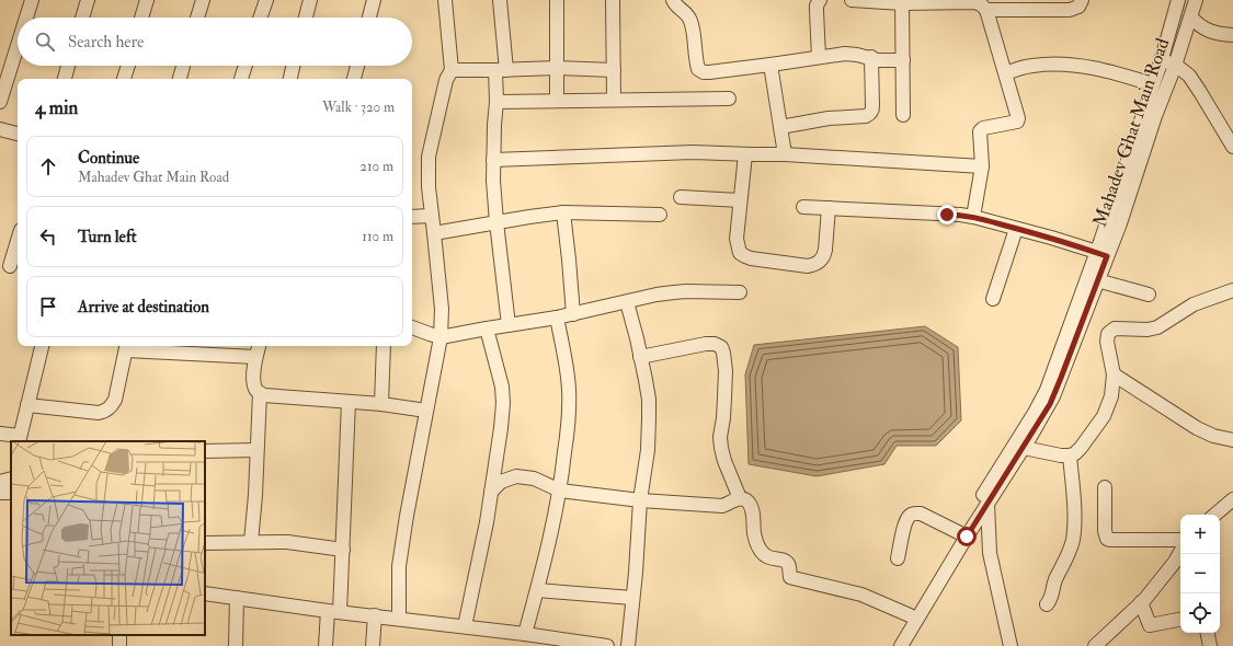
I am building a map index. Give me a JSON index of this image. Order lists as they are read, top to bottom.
{
  "streets": {
    "street": ["Mahadev Ghat Main Road"]
  },
  "page": {
    "search": "Search here",
    "heading": ["4 min", "Walk · 320 m"],
    "list": [
      ["Continue", "Mahadev Ghat Main Road", "210 m"],
      ["Turn left", "110 m"],
      "Arrive at destination"
    ],
    "map_buttons": ["+", "−"]
  }
}
